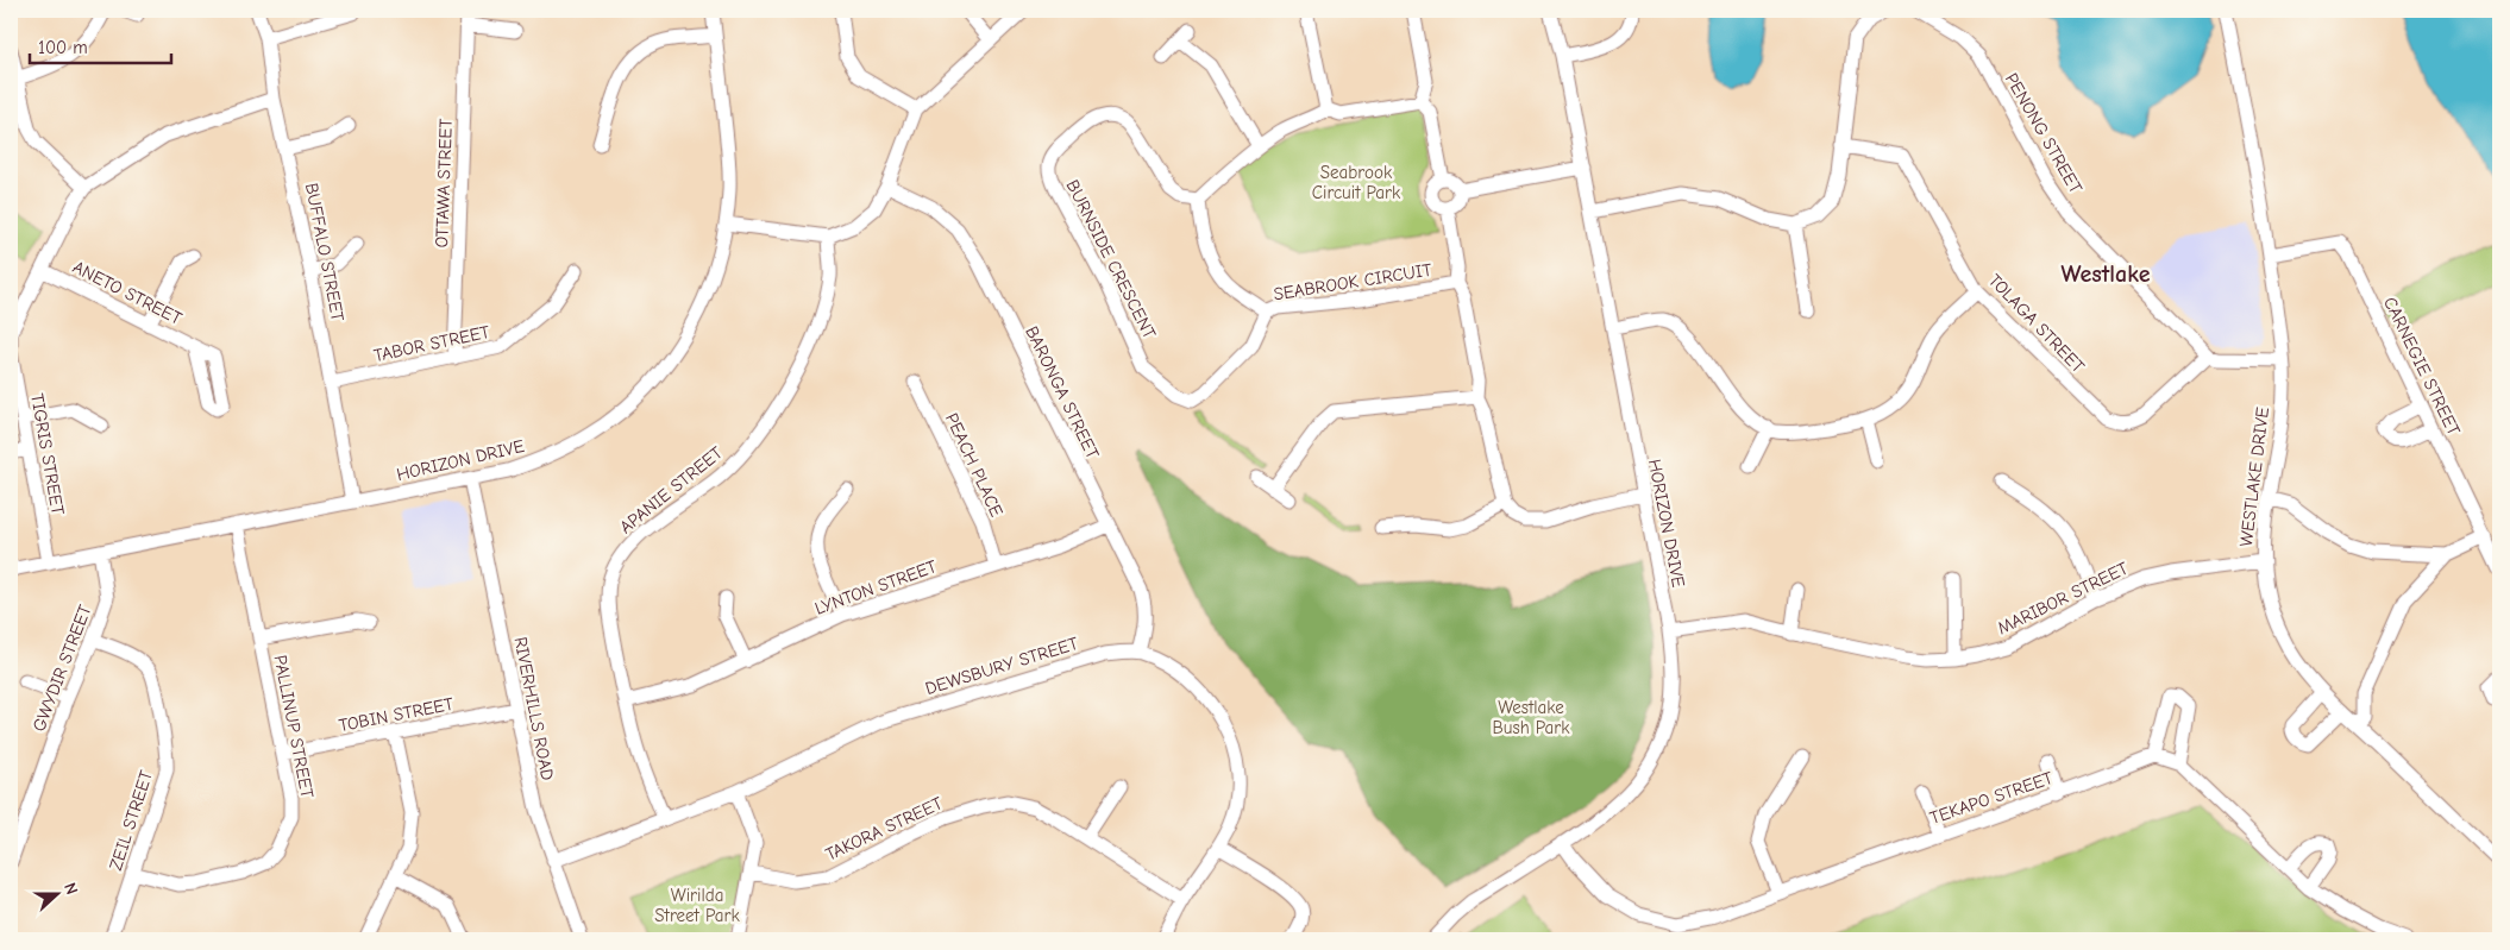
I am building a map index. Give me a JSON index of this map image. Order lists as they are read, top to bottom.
{
  "streets": {
    "street": [
      "PENONG STREET",
      "OTTAWA STREET",
      "BUFFALO STREET",
      "BURNSIDE CRESCENT",
      "SEABROOK CIRCUIT",
      "ANETO STREET",
      "TOLAGA STREET",
      "TABOR STREET",
      "CARNEGIE STREET",
      "BARONGA STREET",
      "TIGRIS STREET",
      "HORIZON DRIVE",
      "PEACH PLACE",
      "WESTLAKE DRIVE",
      "APANIE STREET",
      "LYNTON STREET",
      "MARIBOR STREET",
      "DEWSBURY STREET",
      "GWYDIR STREET",
      "RIVERHILLS ROAD",
      "TOBIN STREET",
      "PALLINUP STREET",
      "TEKAPO STREET",
      "ZEIL STREET",
      "TAKORA STREET"
    ]
  },
  "crossings": [
    ["PENONG STREET", "TOLAGA STREET"],
    ["OTTAWA STREET", "TABOR STREET"],
    ["BUFFALO STREET", "TABOR STREET"],
    ["BUFFALO STREET", "HORIZON DRIVE"],
    ["BURNSIDE CRESCENT", "SEABROOK CIRCUIT"],
    ["CARNEGIE STREET", "WESTLAKE DRIVE"],
    ["BARONGA STREET", "LYNTON STREET"],
    ["BARONGA STREET", "DEWSBURY STREET"],
    ["TIGRIS STREET", "HORIZON DRIVE"],
    ["HORIZON DRIVE", "MARIBOR STREET"],
    ["HORIZON DRIVE", "GWYDIR STREET"],
    ["HORIZON DRIVE", "RIVERHILLS ROAD"],
    ["HORIZON DRIVE", "PALLINUP STREET"],
    ["HORIZON DRIVE", "TEKAPO STREET"],
    ["PEACH PLACE", "LYNTON STREET"],
    ["WESTLAKE DRIVE", "MARIBOR STREET"],
    ["APANIE STREET", "LYNTON STREET"],
    ["APANIE STREET", "DEWSBURY STREET"],
    ["DEWSBURY STREET", "RIVERHILLS ROAD"],
    ["DEWSBURY STREET", "TAKORA STREET"],
    ["GWYDIR STREET", "ZEIL STREET"],
    ["RIVERHILLS ROAD", "TOBIN STREET"],
    ["TOBIN STREET", "PALLINUP STREET"],
    ["PALLINUP STREET", "ZEIL STREET"]
  ],
  "districts": ["Westlake"],
  "parks": ["Seabrook Circuit Park", "Westlake Bush Park", "Wirilda Street Park"],
  "scale_bar": "100 m",
  "north": "right"
}
